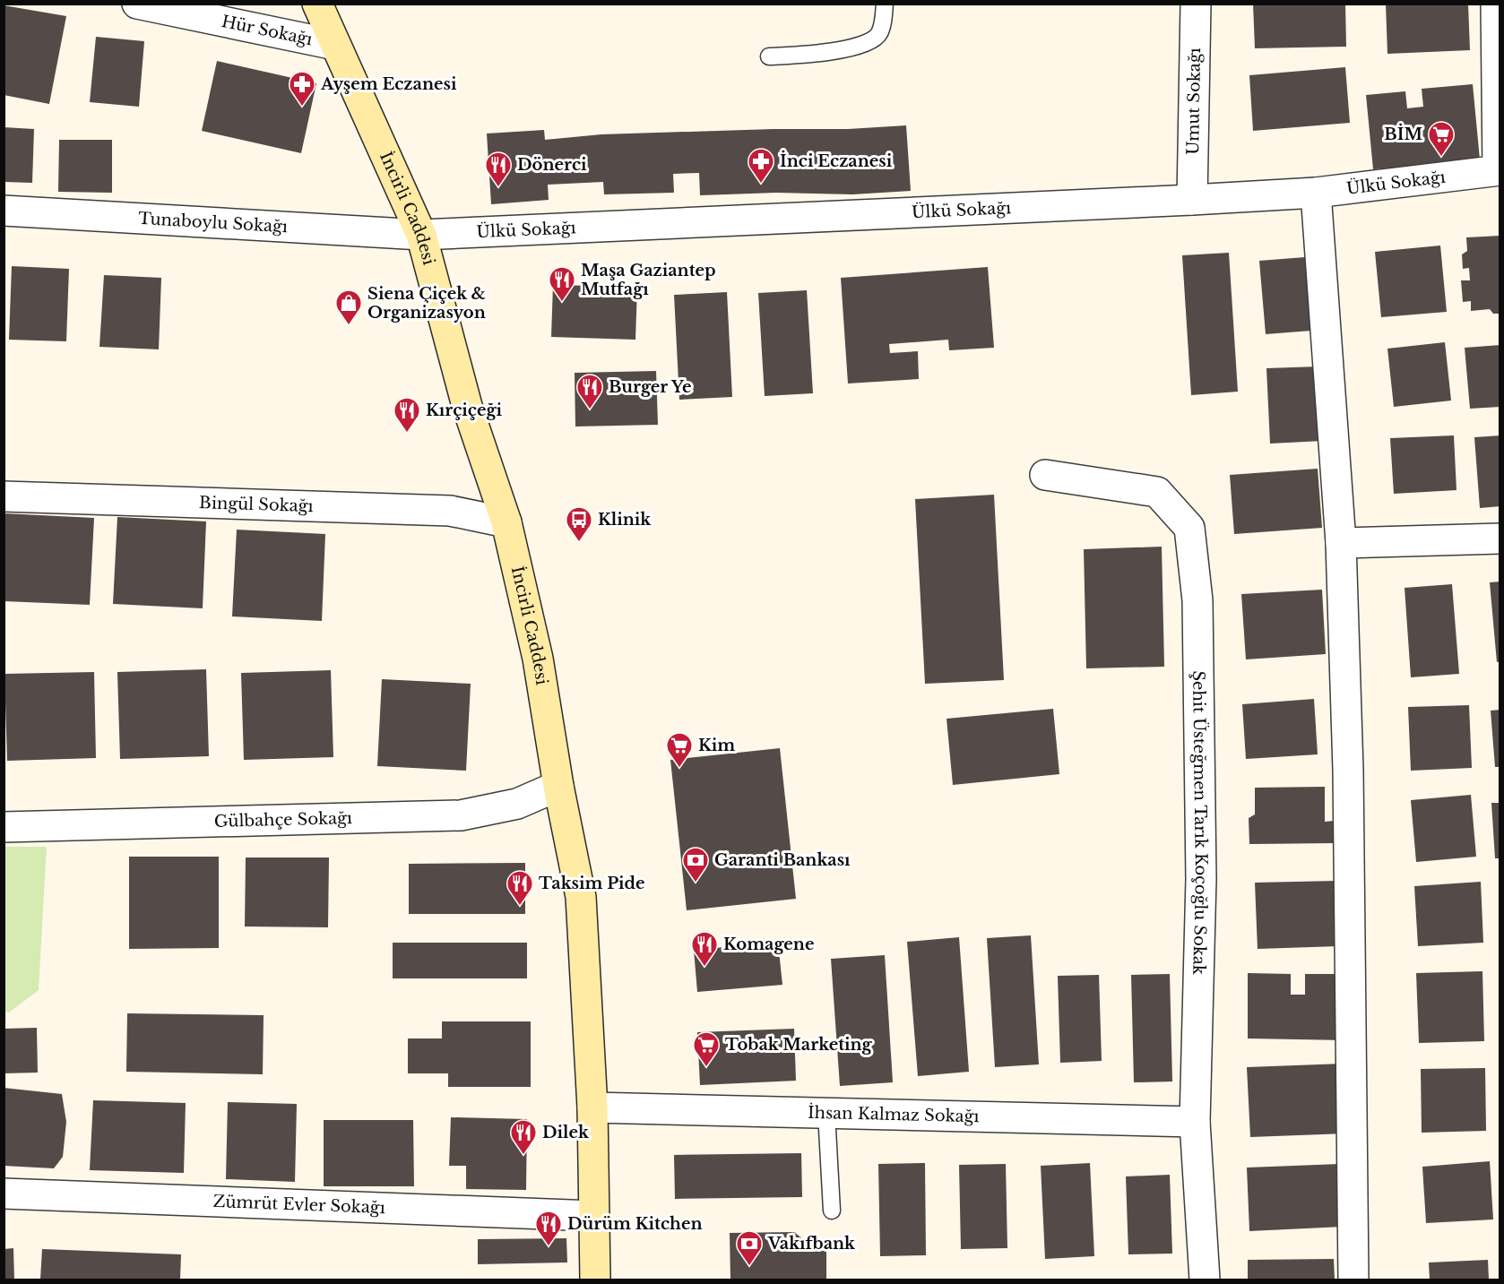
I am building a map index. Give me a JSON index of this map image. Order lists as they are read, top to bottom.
{
  "streets": {
    "main road": ["İncirli Caddesi"],
    "street": [
      "Hür Sokağı",
      "Umut Sokağı",
      "Ülkü Sokağı",
      "Tunaboylu Sokağı",
      "Bingül Sokağı",
      "Gülbahçe Sokağı",
      "Şehit Üsteğmen Tarık Koçoğlu Sokak",
      "İhsan Kalmaz Sokağı",
      "Zümrüt Evler Sokağı"
    ]
  },
  "crossings": [
    ["Hür Sokağı", "İncirli Caddesi"],
    ["Umut Sokağı", "Ülkü Sokağı"],
    ["Ülkü Sokağı", "İncirli Caddesi"],
    ["Ülkü Sokağı", "Tunaboylu Sokağı"],
    ["İncirli Caddesi", "Tunaboylu Sokağı"],
    ["İncirli Caddesi", "Bingül Sokağı"],
    ["İncirli Caddesi", "Gülbahçe Sokağı"],
    ["İncirli Caddesi", "İhsan Kalmaz Sokağı"],
    ["İncirli Caddesi", "Zümrüt Evler Sokağı"],
    ["Şehit Üsteğmen Tarık Koçoğlu Sokak", "İhsan Kalmaz Sokağı"]
  ],
  "places": {
    "pharmacy": ["Ayşem Eczanesi", "İnci Eczanesi"],
    "supermarket": ["BİM", "Kim", "Tobak Marketing"],
    "restaurant": [
      "Dönerci",
      "Maşa Gaziantep Mutfağı",
      "Burger Ye",
      "Kırçiçeği",
      "Taksim Pide",
      "Komagene",
      "Dilek",
      "Dürüm Kitchen"
    ],
    "shop": ["Siena Çiçek & Organizasyon"],
    "bus stop": ["Klinik"],
    "bank": ["Garanti Bankası", "Vakıfbank"]
  }
}
